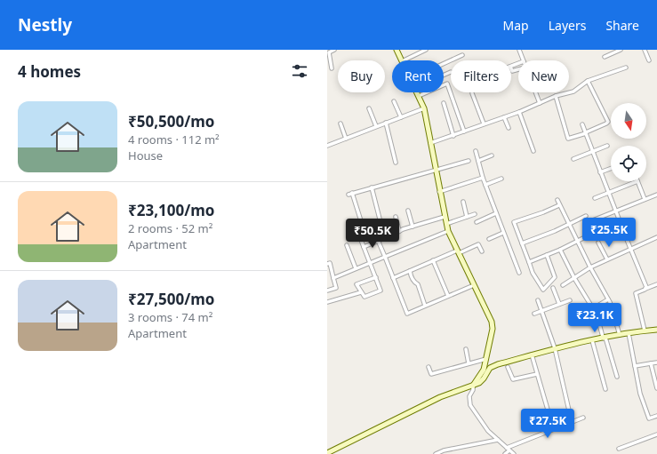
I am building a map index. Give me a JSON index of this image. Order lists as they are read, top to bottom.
{
  "north": "bottom",
  "page": {
    "header": "Nestly",
    "nav": ["Map", "Layers", "Share"],
    "heading": "4 homes",
    "chip": [
      "Buy",
      "Rent",
      "Filters",
      "New"
    ],
    "list": [
      {
        "name": "₹50,500/mo",
        "note": "4 rooms · 112 m² · House"
      },
      {
        "name": "₹23,100/mo",
        "note": "2 rooms · 52 m² · Apartment"
      },
      {
        "name": "₹27,500/mo",
        "note": "3 rooms · 74 m² · Apartment"
      }
    ],
    "price": [
      "₹25.5K",
      "₹50.5K",
      "₹23.1K",
      "₹27.5K"
    ]
  }
}
